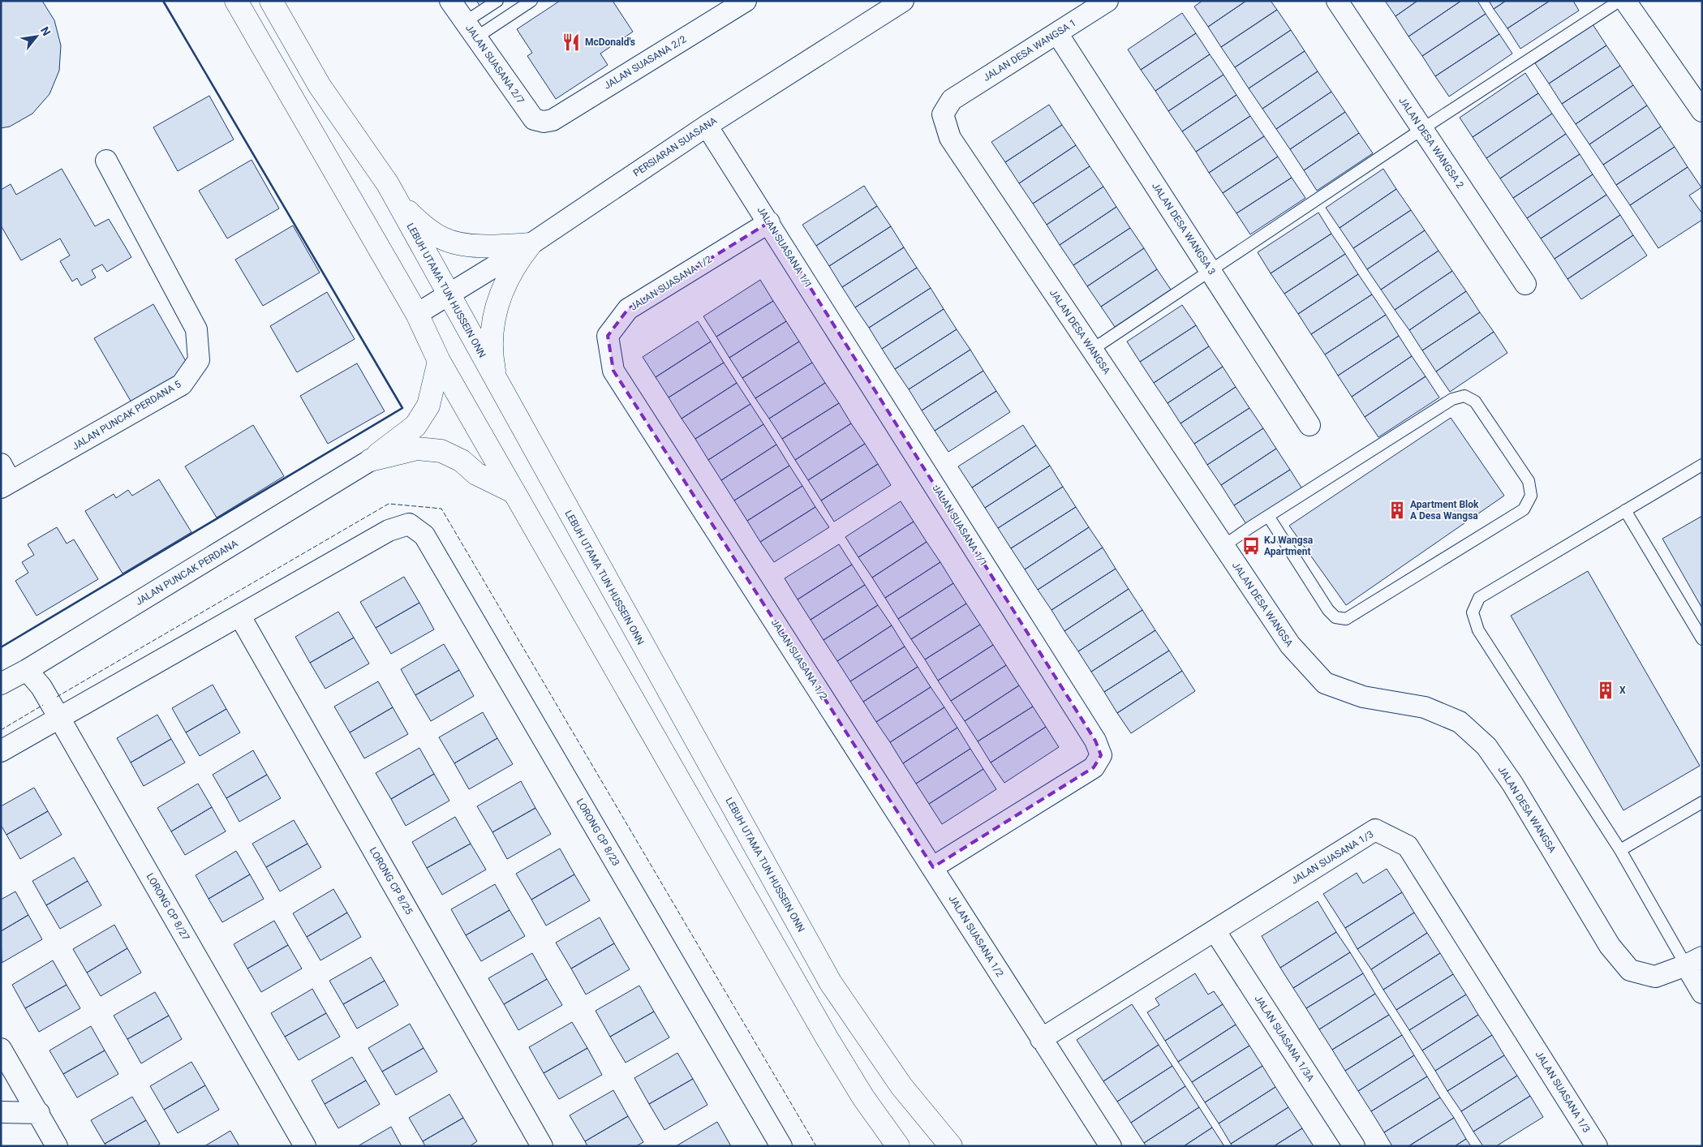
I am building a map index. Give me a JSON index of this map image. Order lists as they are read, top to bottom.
{
  "streets": {
    "main road": ["LEBUH UTAMA TUN HUSSEIN ONN"],
    "street": [
      "JALAN DESA WANGSA 1",
      "JALAN SUASANA 2/2",
      "JALAN SUASANA 2/7",
      "JALAN DESA WANGSA 2",
      "PERSIARAN SUASANA",
      "JALAN DESA WANGSA 3",
      "JALAN SUASANA 1/1",
      "JALAN SUASANA 1/2",
      "JALAN DESA WANGSA",
      "JALAN PUNCAK PERDANA 5",
      "JALAN PUNCAK PERDANA",
      "LORONG CP 8/23",
      "JALAN SUASANA 1/3",
      "LORONG CP 8/25",
      "LORONG CP 8/27",
      "JALAN SUASANA 1/3A"
    ]
  },
  "crossings": [
    ["JALAN DESA WANGSA 1", "JALAN DESA WANGSA 3"],
    ["JALAN DESA WANGSA 1", "JALAN DESA WANGSA"],
    ["JALAN SUASANA 2/2", "JALAN SUASANA 2/7"],
    ["PERSIARAN SUASANA", "JALAN SUASANA 1/1"],
    ["PERSIARAN SUASANA", "LEBUH UTAMA TUN HUSSEIN ONN"],
    ["JALAN SUASANA 1/1", "JALAN SUASANA 1/2"],
    ["JALAN SUASANA 1/2", "JALAN SUASANA 1/3"],
    ["JALAN PUNCAK PERDANA", "LORONG CP 8/27"],
    ["LORONG CP 8/23", "LORONG CP 8/25"],
    ["JALAN SUASANA 1/3", "JALAN SUASANA 1/3A"]
  ],
  "places": {
    "restaurant": ["McDonald's"],
    "building": ["Apartment Blok A Desa Wangsa", "X"],
    "bus stop": ["KJ Wangsa Apartment"]
  },
  "north": "top right"
}
